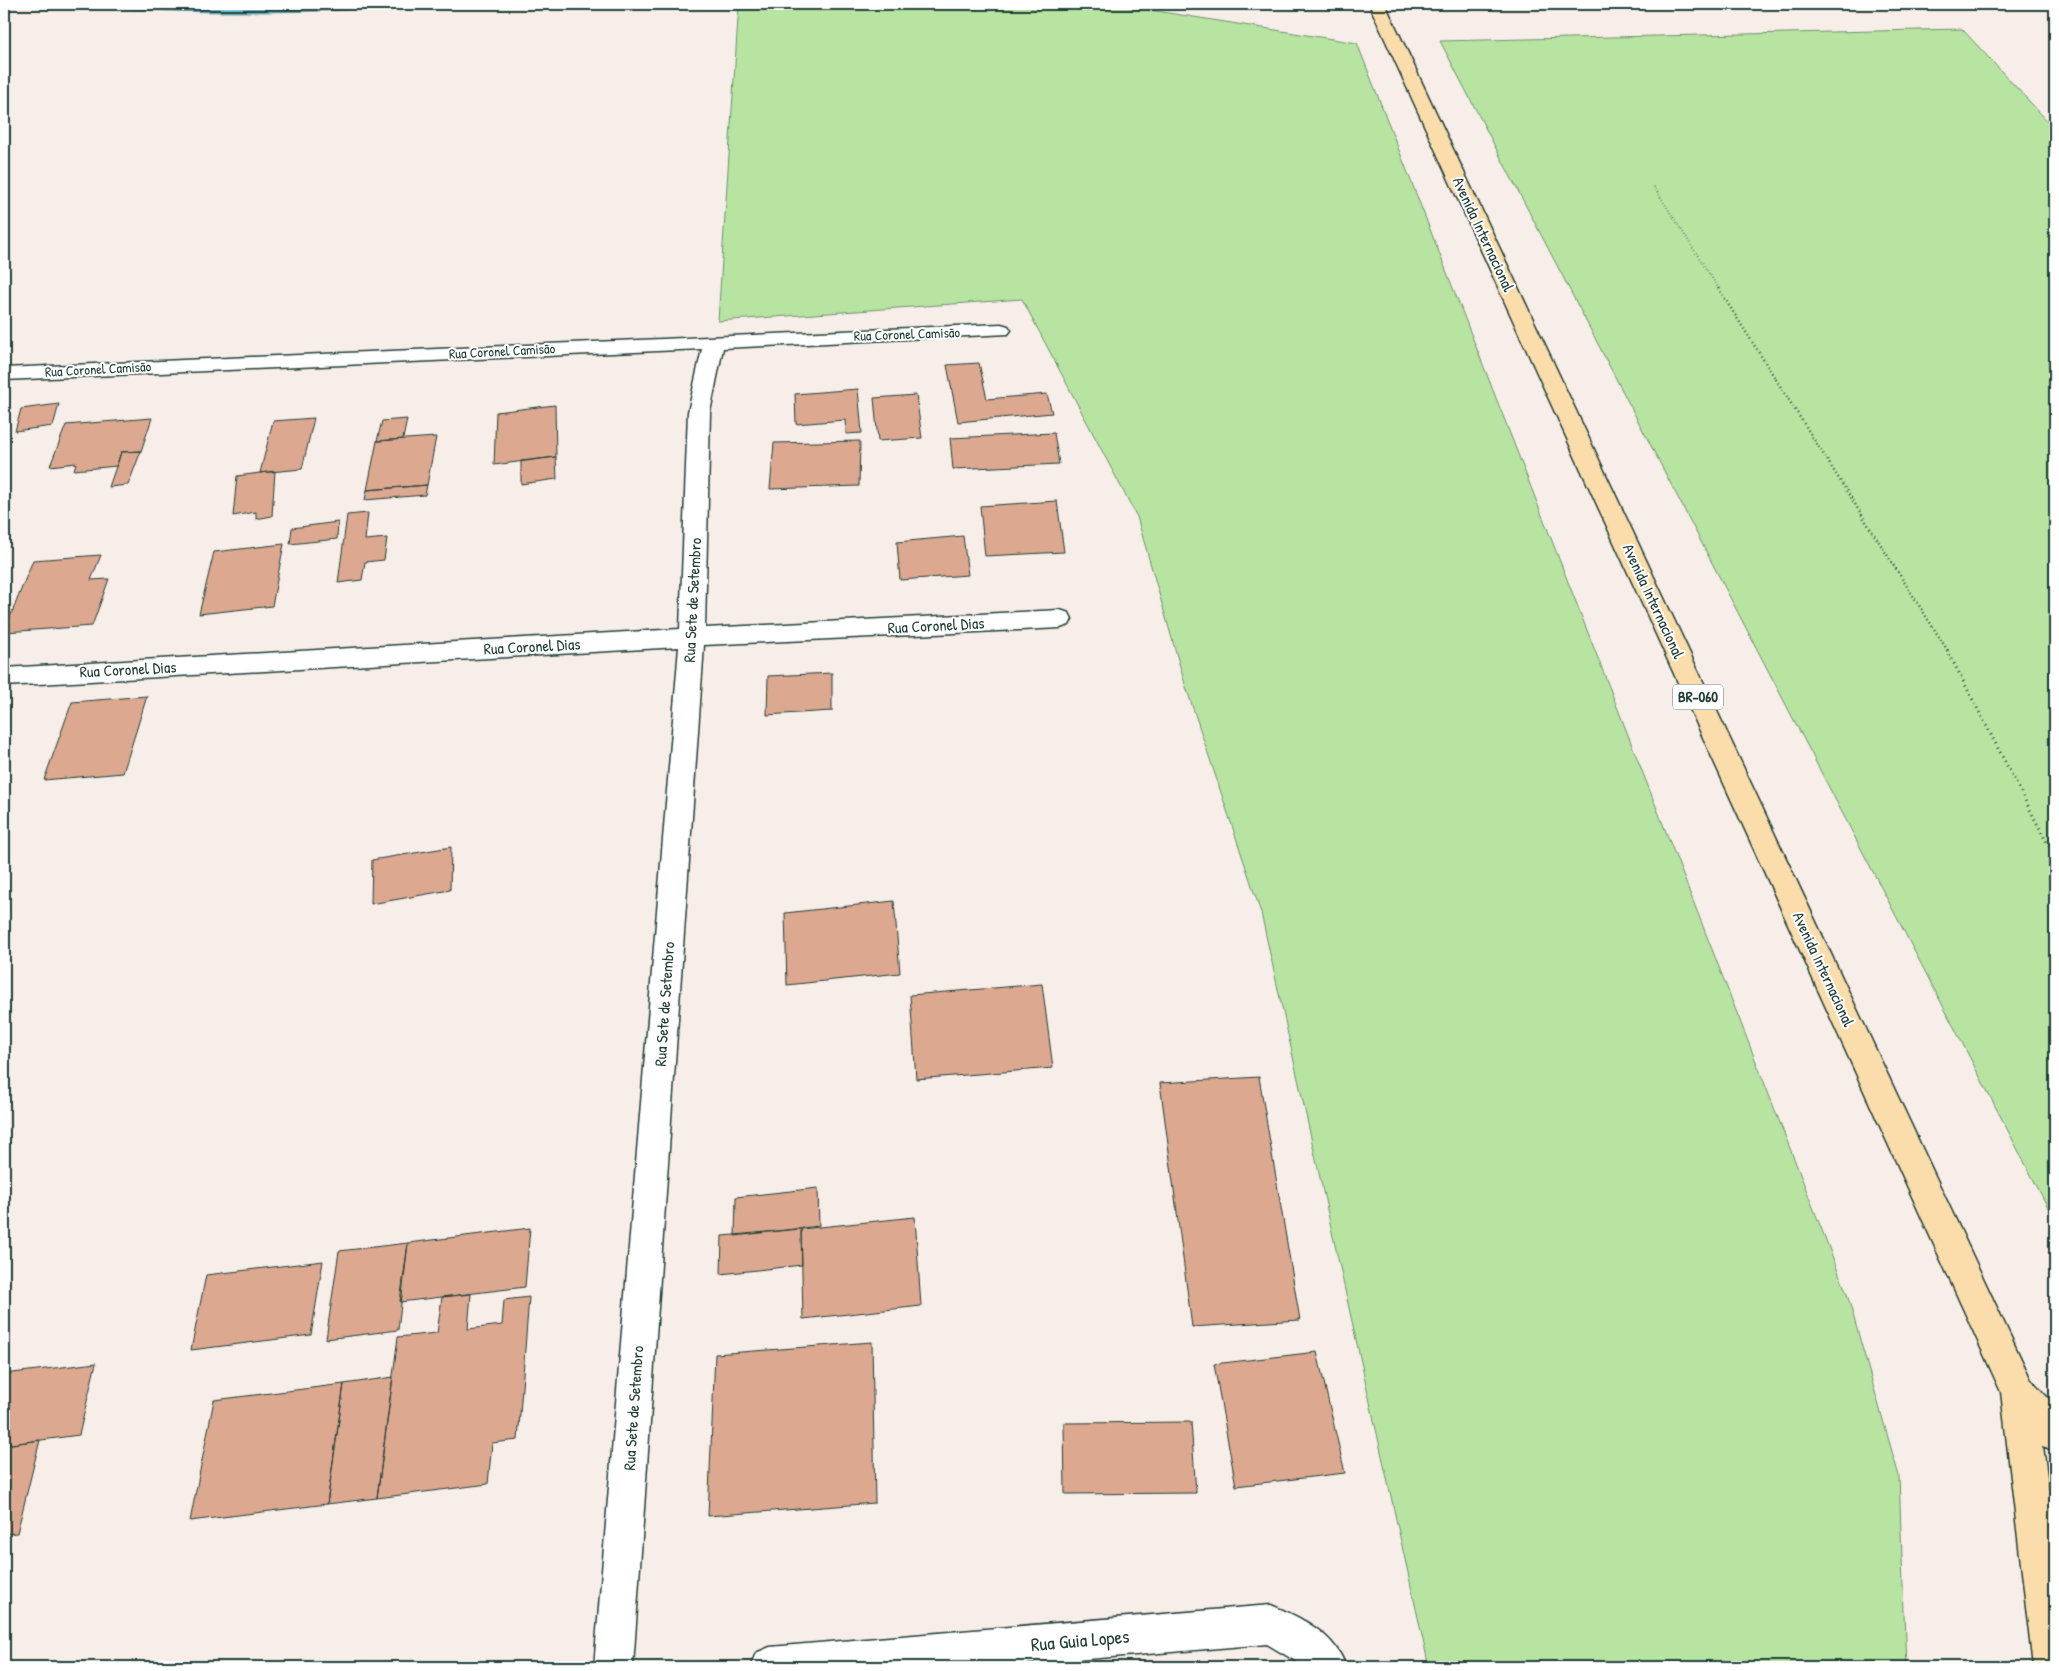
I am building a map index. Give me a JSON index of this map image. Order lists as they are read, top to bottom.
{
  "streets": {
    "main road": ["Avenida Internacional", "BR-060"],
    "street": [
      "Rua Coronel Camisão",
      "Rua Sete de Setembro",
      "Rua Coronel Dias",
      "Rua Guia Lopes"
    ]
  },
  "crossings": [
    ["Rua Coronel Camisão", "Rua Sete de Setembro"],
    ["Rua Sete de Setembro", "Rua Coronel Dias"]
  ]
}
